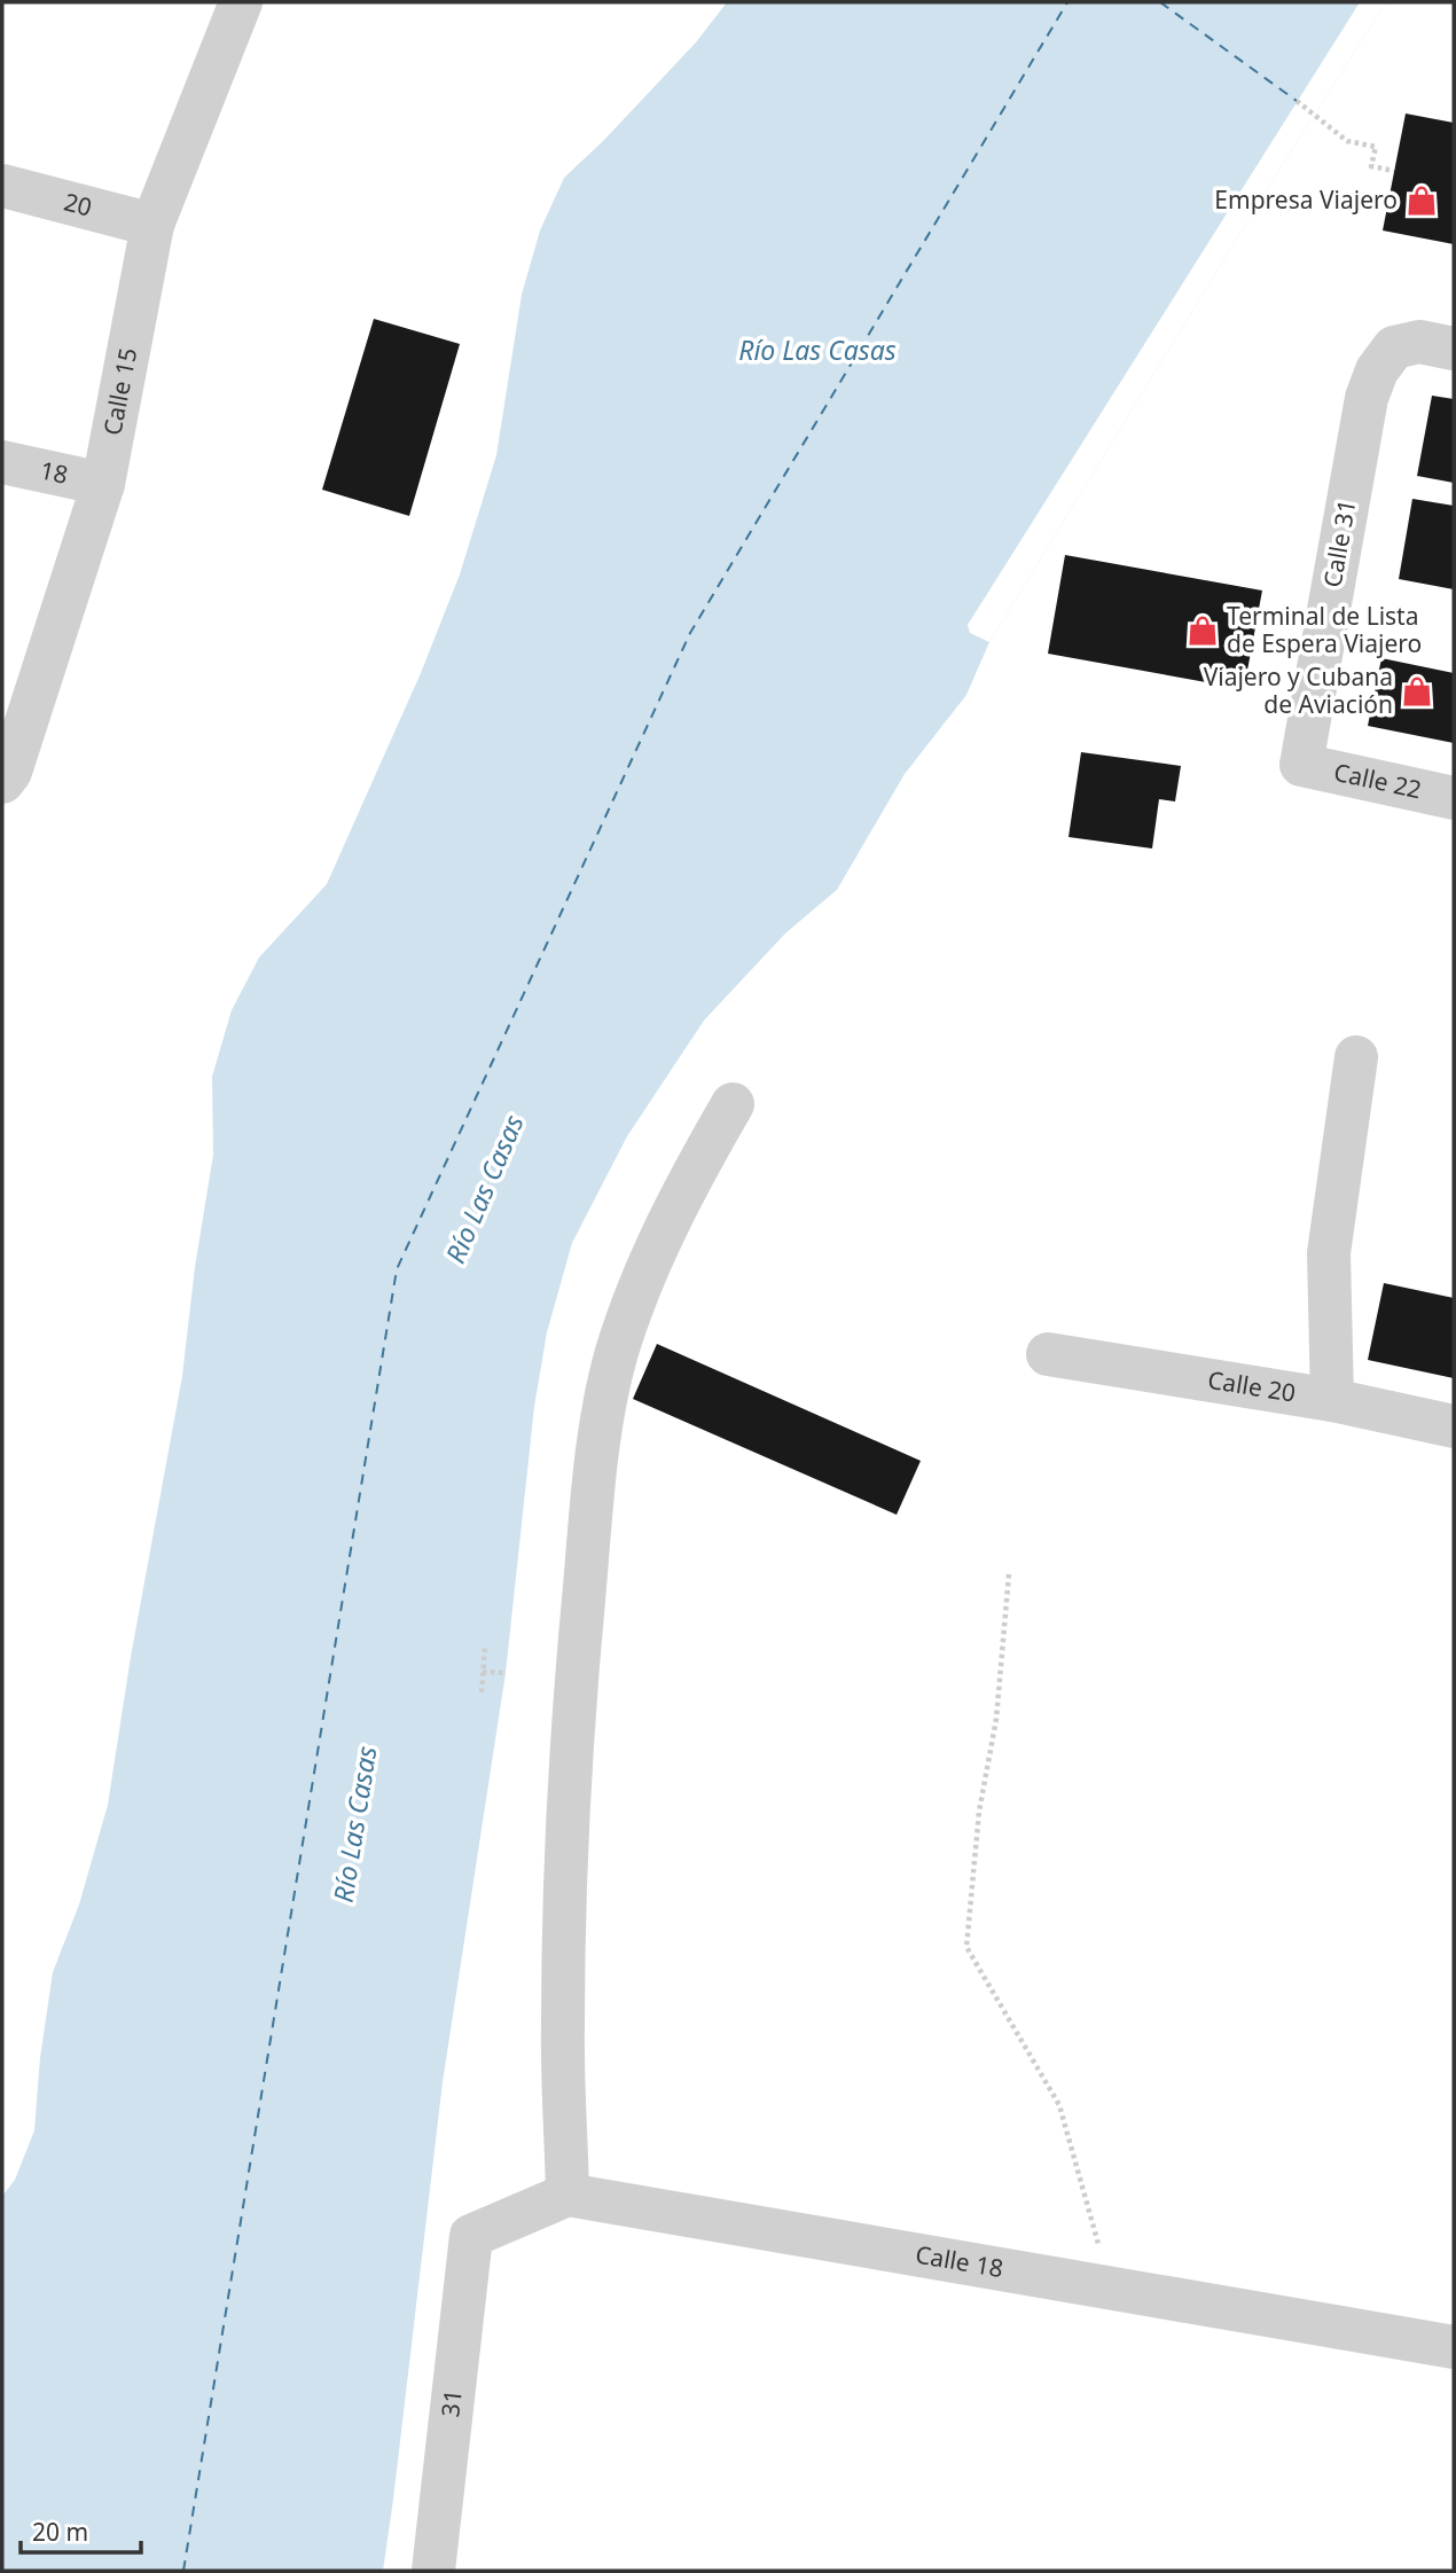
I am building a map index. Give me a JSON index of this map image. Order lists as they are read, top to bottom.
{
  "streets": {
    "street": [
      "20",
      "Calle 15",
      "18",
      "Calle 31",
      "Calle 22",
      "Calle 20",
      "Calle 18",
      "31"
    ]
  },
  "crossings": [
    ["20", "Calle 15"],
    ["Calle 15", "18"],
    ["Calle 31", "Calle 22"],
    ["Calle 18", "31"]
  ],
  "water": ["Río Las Casas"],
  "places": {
    "shop": ["Empresa Viajero", "Terminal de Lista de Espera Viajero", "Viajero y Cubana de Aviación"]
  },
  "scale_bar": "20 m"
}
